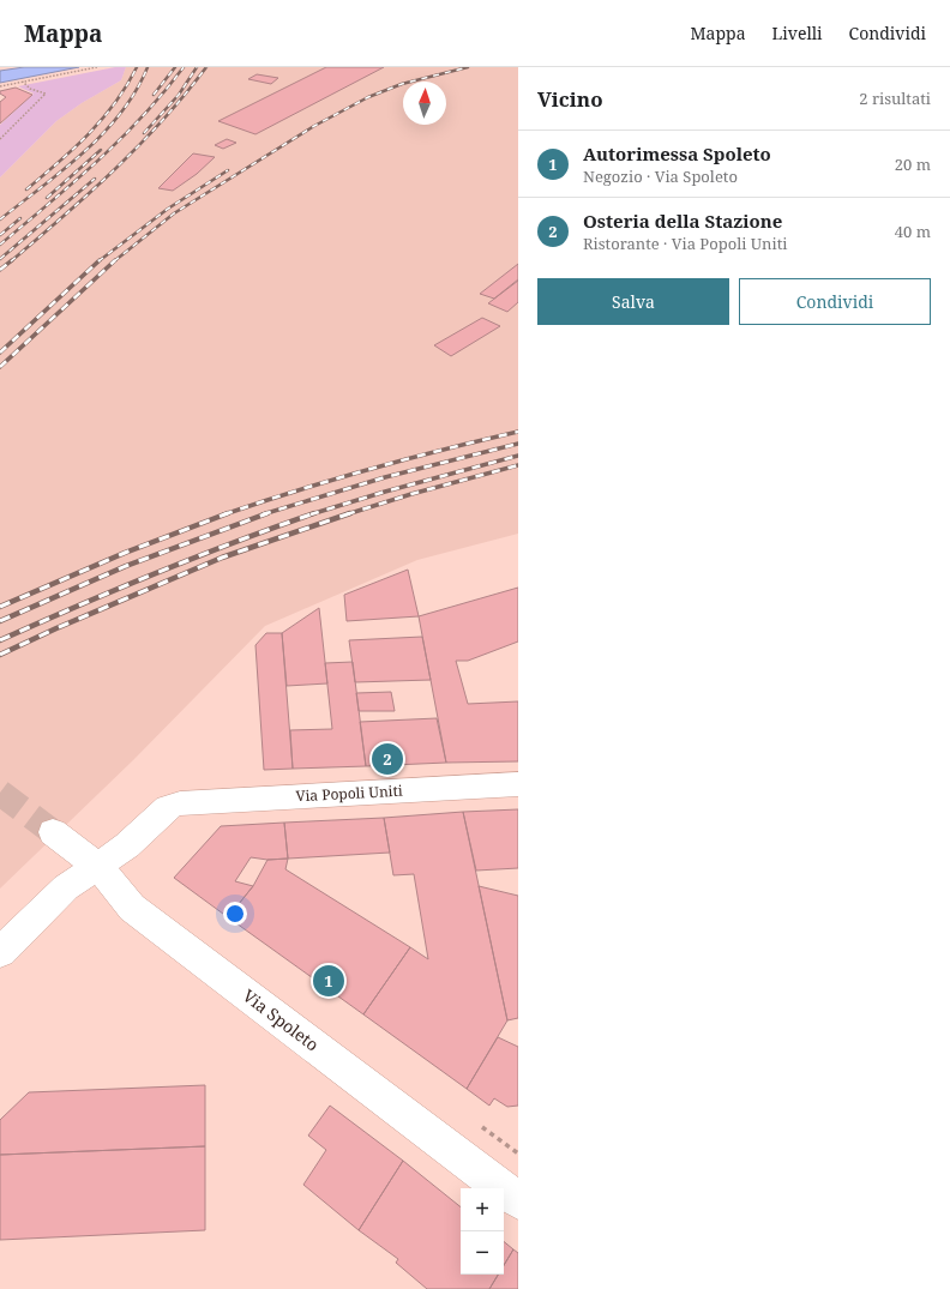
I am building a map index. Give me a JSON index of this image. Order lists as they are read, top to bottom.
{
  "streets": {
    "street": ["Via Popoli Uniti", "Via Spoleto"]
  },
  "crossings": [
    ["Via Popoli Uniti", "Via Spoleto"]
  ],
  "north": "top",
  "page": {
    "header": "Mappa",
    "nav": ["Mappa", "Livelli", "Condividi"],
    "heading": ["Vicino", "2 risultati"],
    "list": [
      {
        "mark": "1",
        "name": "Autorimessa Spoleto",
        "note": "Negozio · Via Spoleto",
        "value": "20 m"
      },
      {
        "mark": "2",
        "name": "Osteria della Stazione",
        "note": "Ristorante · Via Popoli Uniti",
        "value": "40 m"
      }
    ],
    "buttons": ["Salva", "Condividi"],
    "pins": ["2", "1"],
    "map_buttons": ["+", "−"]
  }
}
